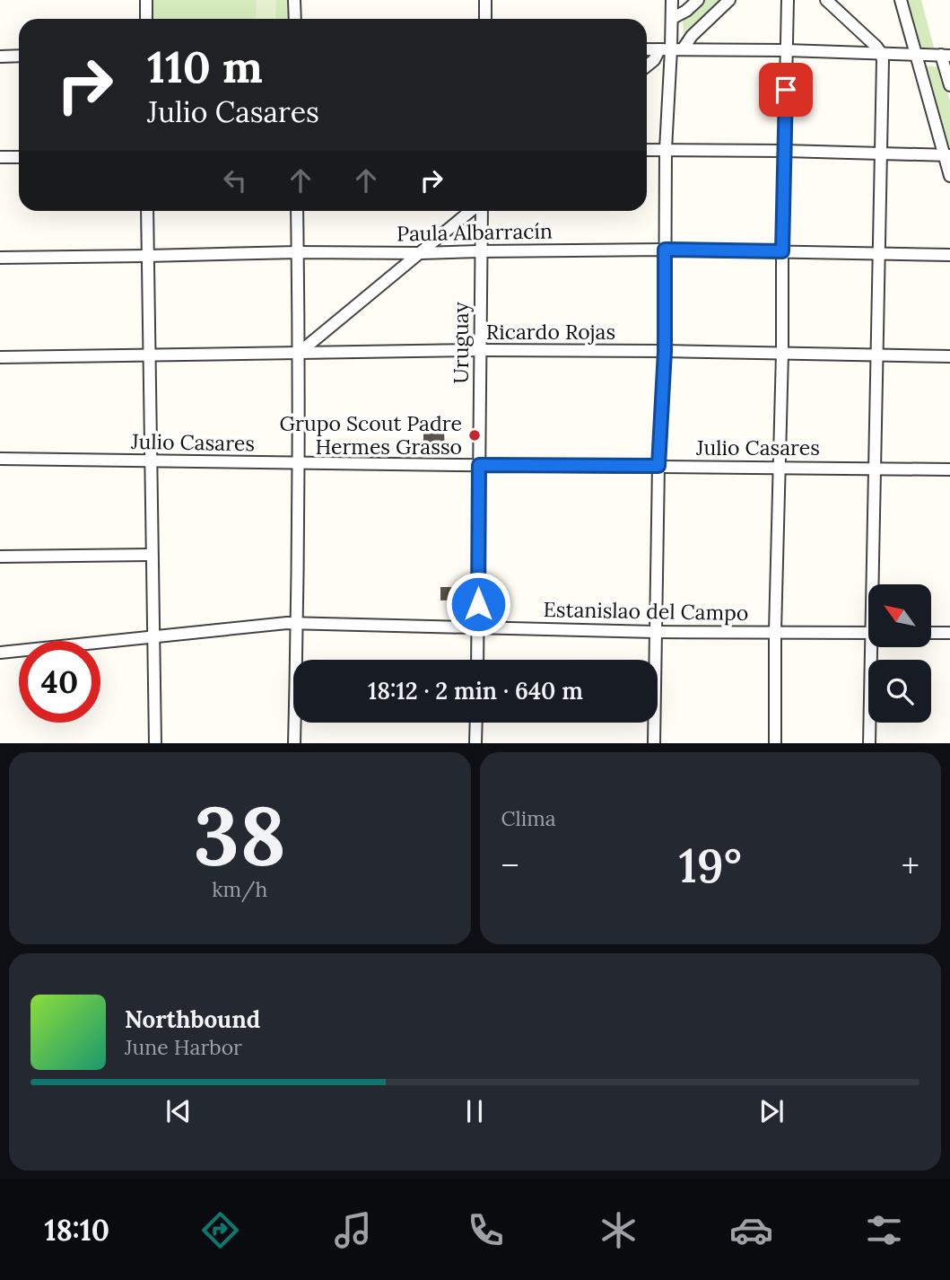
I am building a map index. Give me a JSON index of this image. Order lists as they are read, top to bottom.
{
  "streets": {
    "street": [
      "Paula Albarracín",
      "Ricardo Rojas",
      "Uruguay",
      "Julio Casares",
      "Estanislao del Campo"
    ]
  },
  "crossings": [
    ["Paula Albarracín", "Uruguay"],
    ["Ricardo Rojas", "Uruguay"],
    ["Uruguay", "Julio Casares"],
    ["Uruguay", "Estanislao del Campo"]
  ],
  "places": ["Grupo Scout Padre Hermes Grasso"],
  "north": "top left",
  "page": {
    "turn": ["110 m", "Julio Casares"],
    "limit": "40",
    "trip": "18:12 · 2 min · 640 m",
    "tile": [
      ["38", "km/h"],
      "Clima"
    ],
    "heat": ["−", "19°", "+"],
    "song": ["Northbound", "June Harbor"],
    "tabs": "18:10"
  }
}
